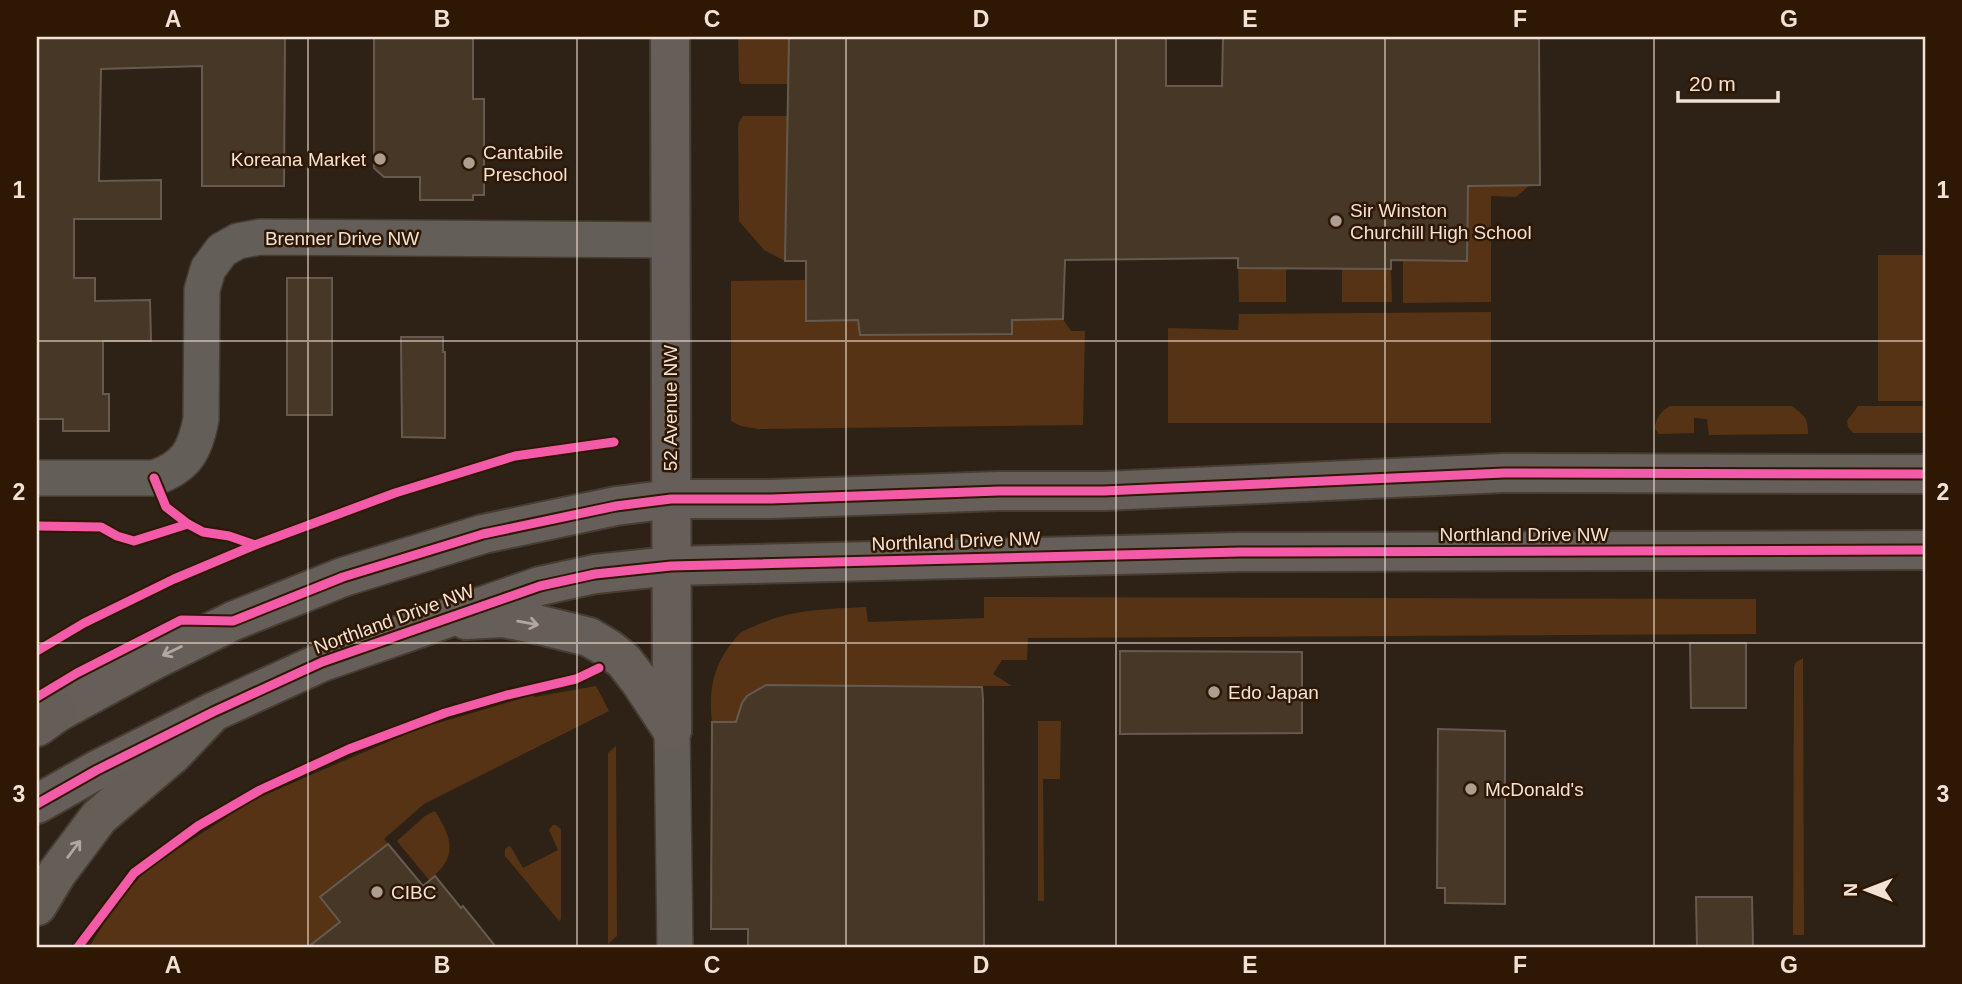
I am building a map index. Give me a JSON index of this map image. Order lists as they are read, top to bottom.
{
  "streets": {
    "street": ["Brenner Drive NW", "52 Avenue NW", "Northland Drive NW"]
  },
  "crossings": [
    ["Brenner Drive NW", "52 Avenue NW"],
    ["52 Avenue NW", "Northland Drive NW"]
  ],
  "places": [
    "Koreana Market",
    "Cantabile Preschool",
    "Sir Winston Churchill High School",
    "Edo Japan",
    "McDonald's",
    "CIBC"
  ],
  "scale_bar": "20 m",
  "north": "left",
  "grid": {
    "columns": [
      "A",
      "B",
      "C",
      "D",
      "E",
      "F",
      "G"
    ],
    "rows": ["1", "2", "3"]
  }
}
